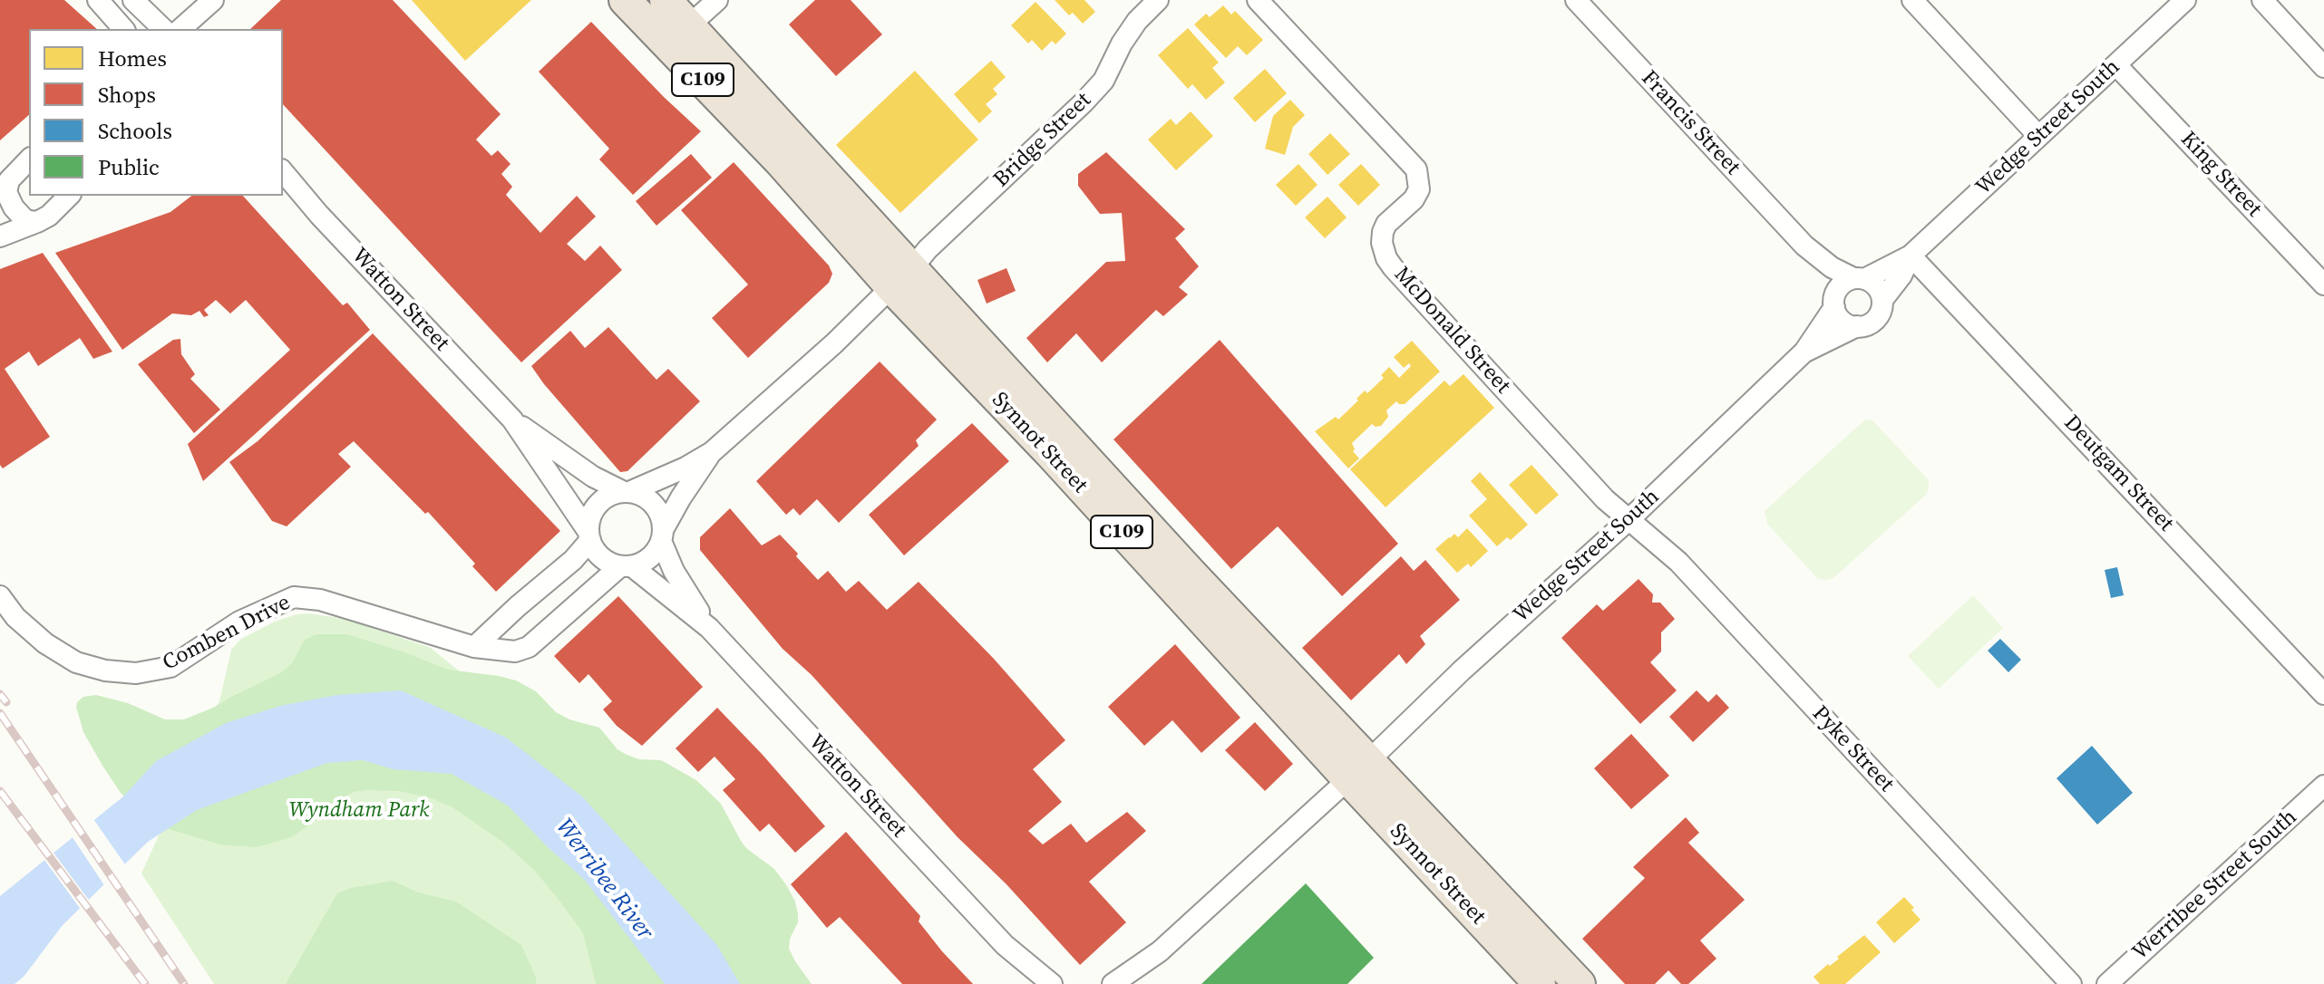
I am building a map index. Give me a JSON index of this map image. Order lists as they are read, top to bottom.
{
  "streets": {
    "highway": ["C109", "Synnot Street"],
    "street": [
      "Francis Street",
      "Wedge Street South",
      "Bridge Street",
      "King Street",
      "Watton Street",
      "McDonald Street",
      "Deutgam Street",
      "Comben Drive",
      "Pyke Street",
      "Werribee Street South"
    ]
  },
  "crossings": [
    ["Francis Street", "Wedge Street South"],
    ["Wedge Street South", "King Street"],
    ["Wedge Street South", "McDonald Street"],
    ["Wedge Street South", "Synnot Street"],
    ["Wedge Street South", "Deutgam Street"],
    ["Wedge Street South", "Pyke Street"],
    ["Bridge Street", "Watton Street"],
    ["Bridge Street", "Synnot Street"],
    ["Bridge Street", "Comben Drive"],
    ["Watton Street", "Comben Drive"],
    ["McDonald Street", "Pyke Street"]
  ],
  "water": ["Werribee River"],
  "parks": ["Wyndham Park"],
  "legend": [
    "Homes",
    "Shops",
    "Schools",
    "Public"
  ]
}
